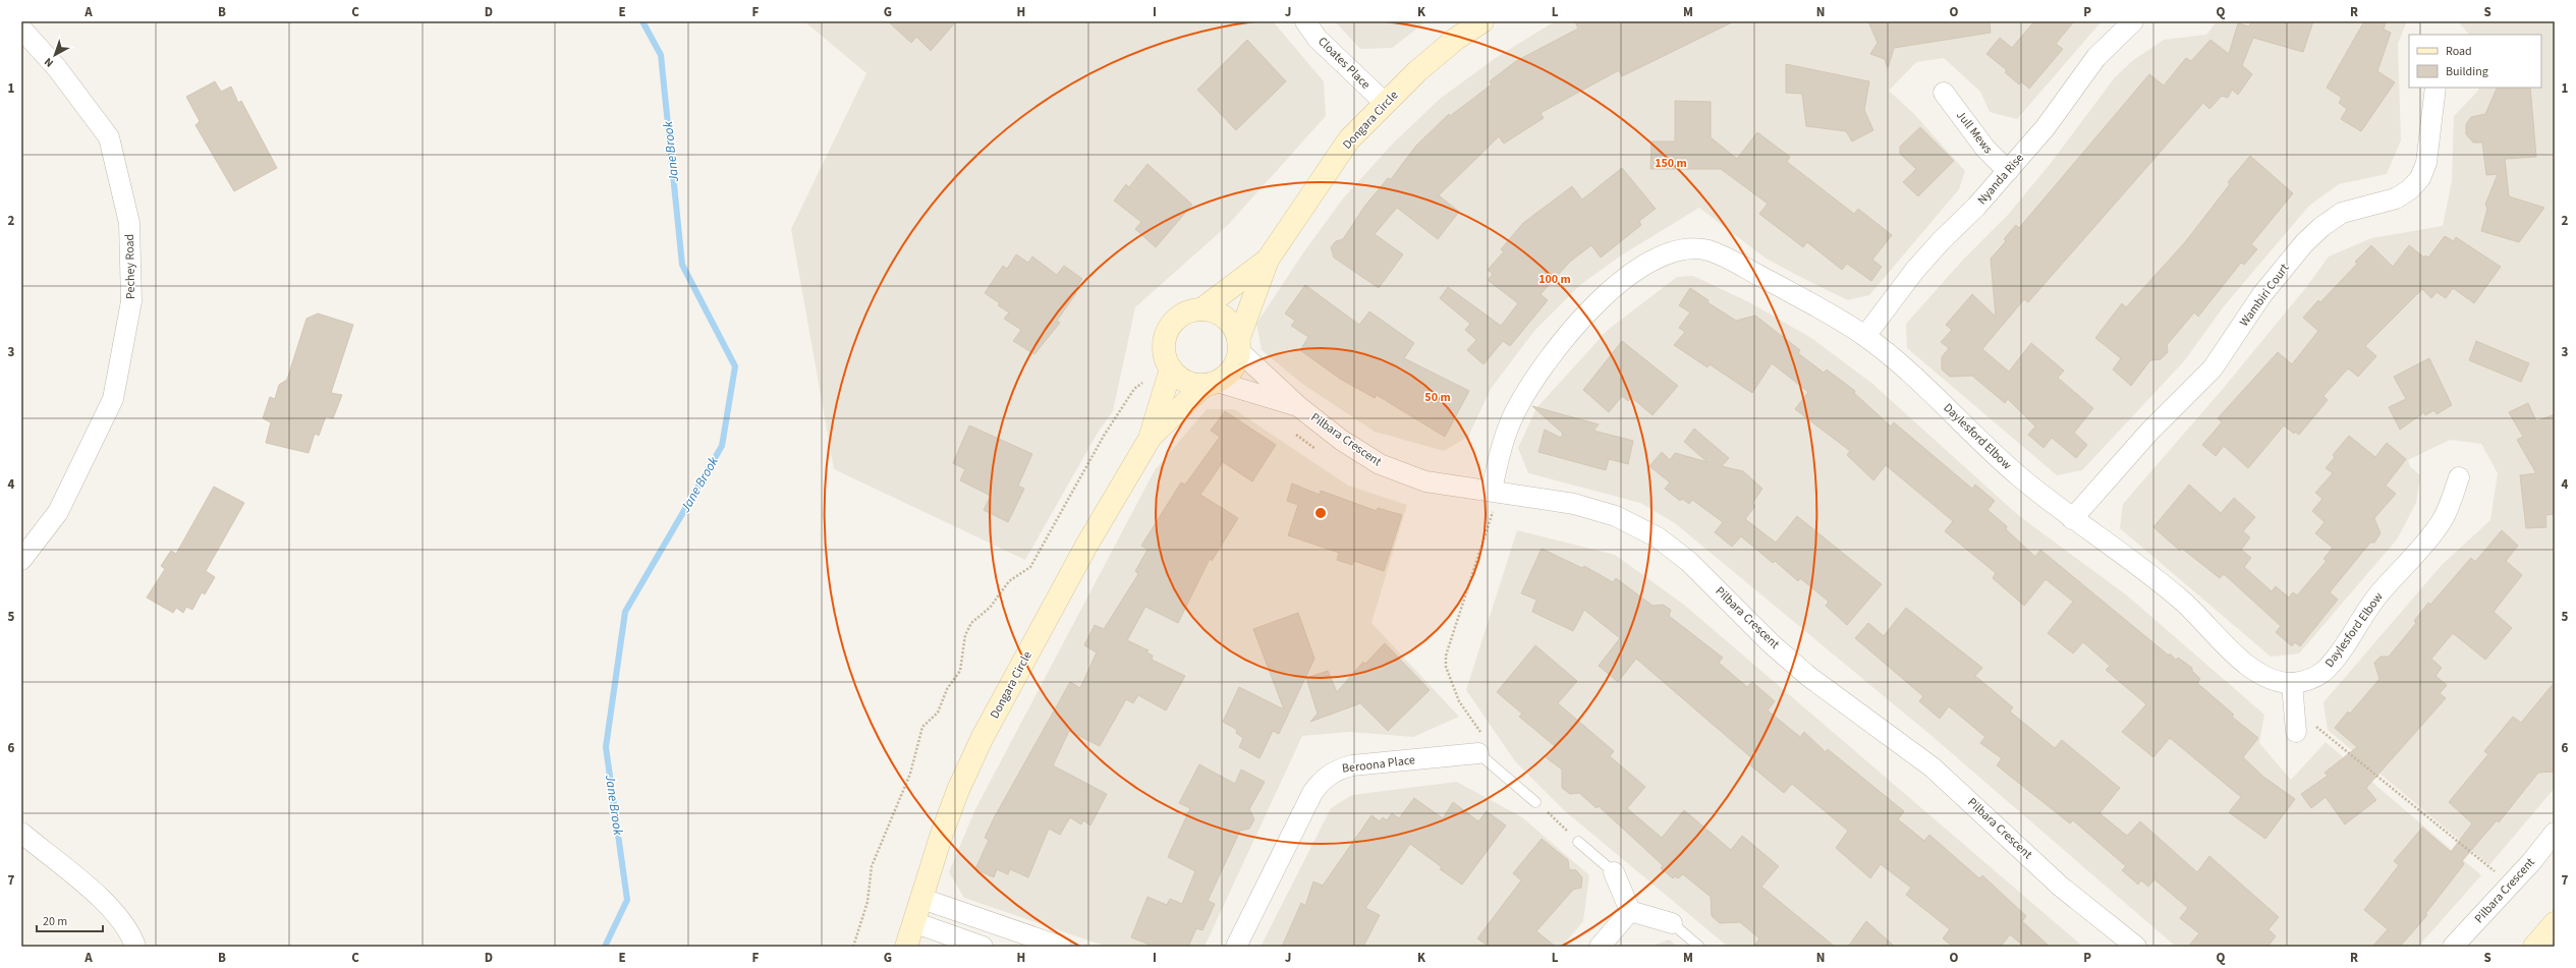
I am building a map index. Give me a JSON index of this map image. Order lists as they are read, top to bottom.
{
  "streets": {
    "street": [
      "Cloates Place",
      "Dongara Circle",
      "Jull Mews",
      "Nyanda Rise",
      "Pechey Road",
      "Wambiri Court",
      "Daylesford Elbow",
      "Pilbara Crescent",
      "Beroona Place"
    ]
  },
  "crossings": [
    ["Cloates Place", "Dongara Circle"],
    ["Dongara Circle", "Pilbara Crescent"],
    ["Jull Mews", "Nyanda Rise"],
    ["Nyanda Rise", "Daylesford Elbow"],
    ["Wambiri Court", "Daylesford Elbow"],
    ["Daylesford Elbow", "Pilbara Crescent"]
  ],
  "water": ["Jane Brook"],
  "legend": ["Road", "Building"],
  "scale_bar": "20 m",
  "north": "bottom left",
  "grid": {
    "columns": [
      "A",
      "B",
      "C",
      "D",
      "E",
      "F",
      "G",
      "H",
      "I",
      "J",
      "K",
      "L",
      "M",
      "N",
      "O",
      "P",
      "Q",
      "R",
      "S"
    ],
    "rows": [
      "1",
      "2",
      "3",
      "4",
      "5",
      "6",
      "7"
    ]
  },
  "rings": ["150 m", "100 m", "50 m"]
}
